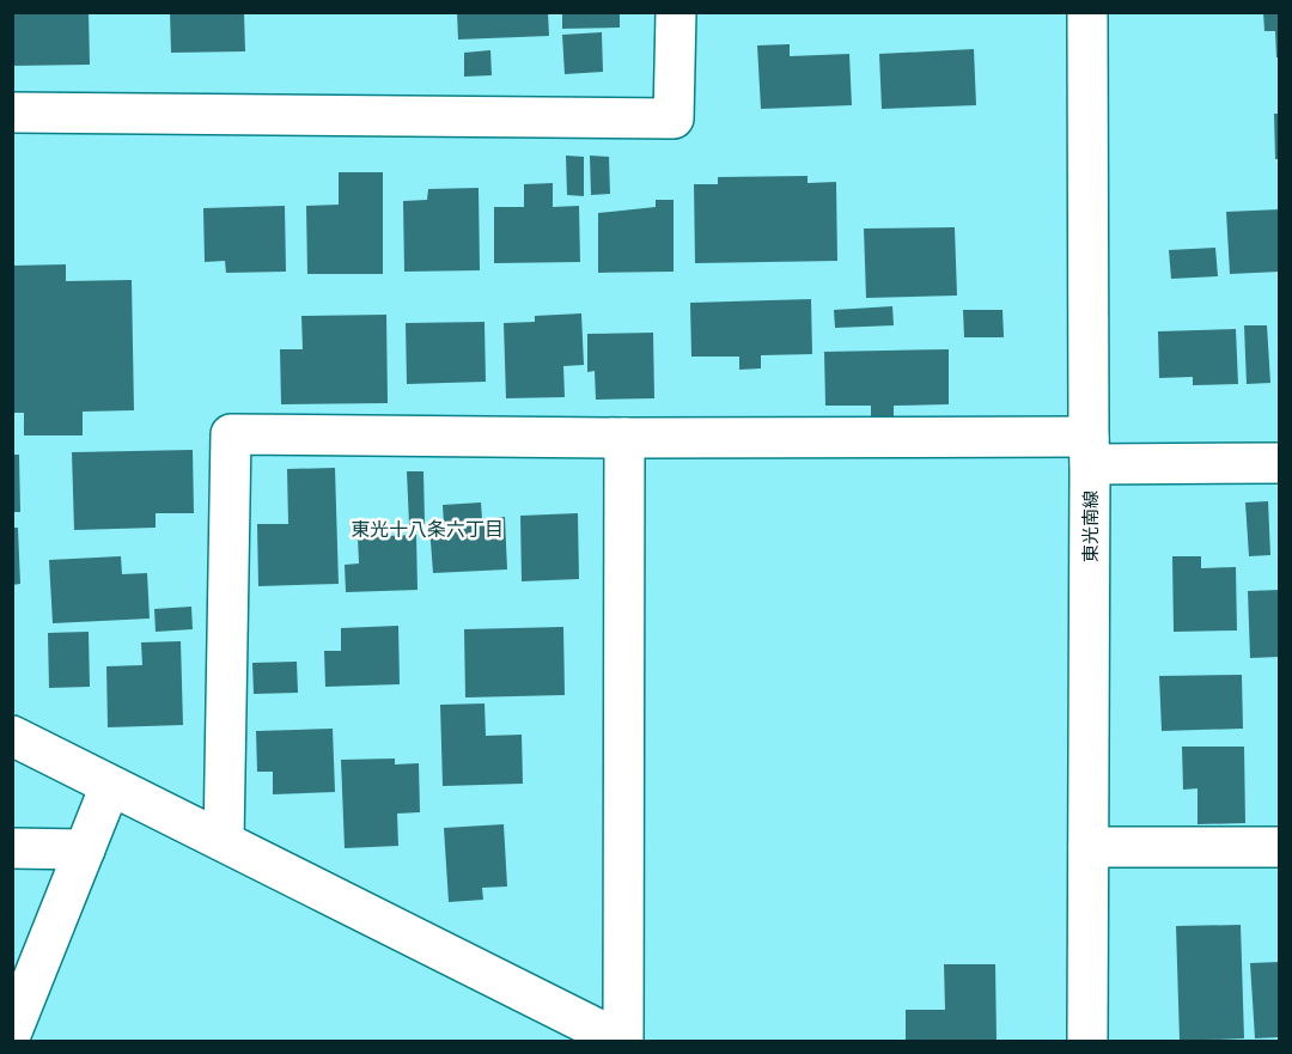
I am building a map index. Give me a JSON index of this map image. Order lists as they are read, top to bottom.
{
  "streets": {
    "street": ["東光南線"]
  },
  "districts": ["東光十八条六丁目"]
}
